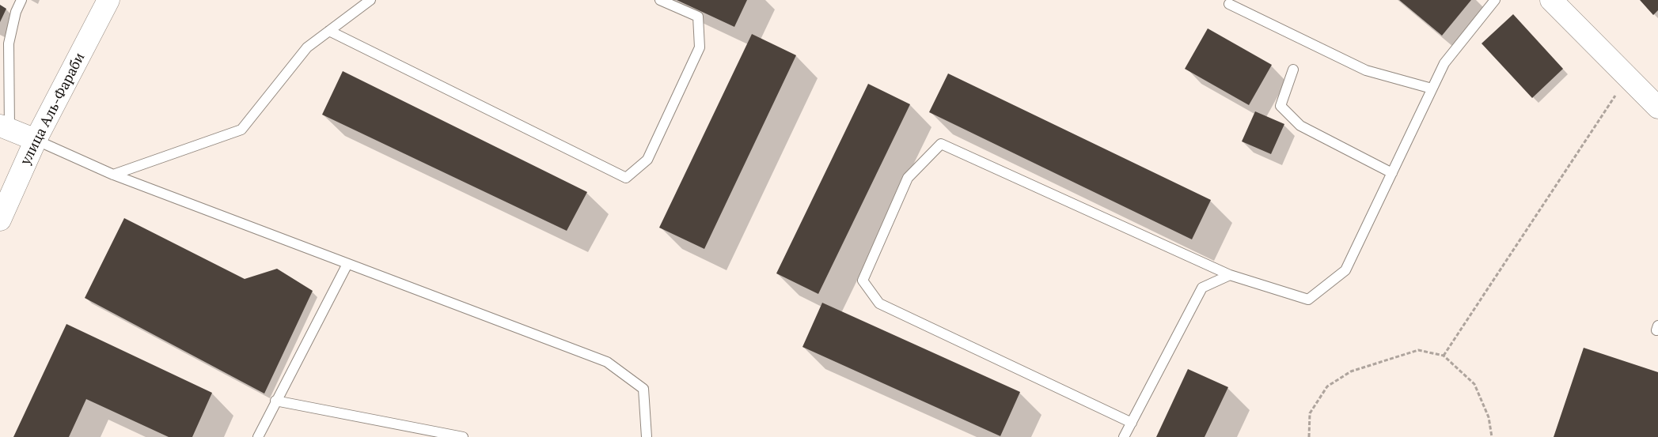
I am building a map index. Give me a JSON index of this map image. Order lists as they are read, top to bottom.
{
  "streets": {
    "main road": ["улица Аль-Фараби"]
  }
}
